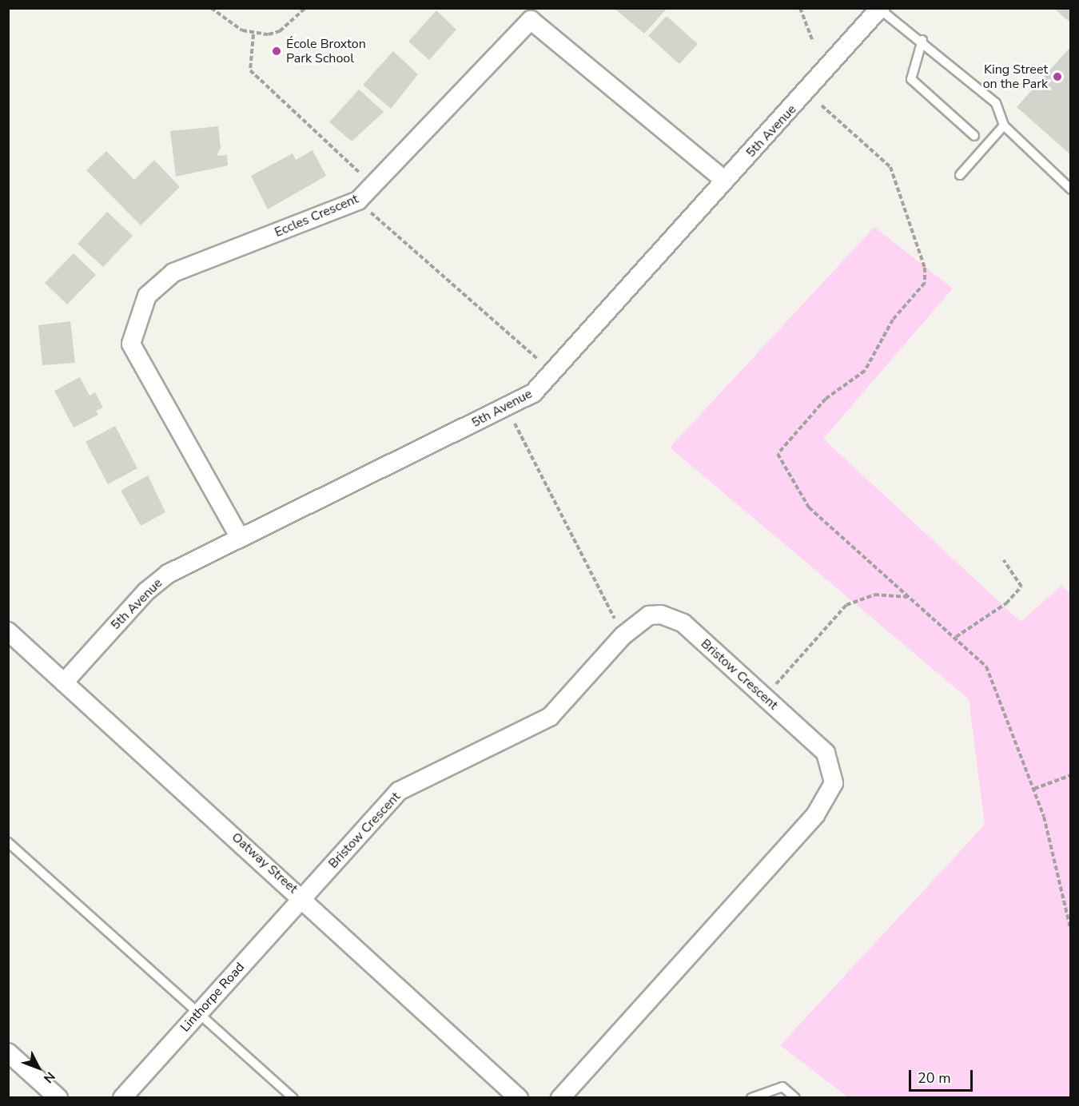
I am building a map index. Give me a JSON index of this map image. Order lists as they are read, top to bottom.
{
  "streets": {
    "street": [
      "5th Avenue",
      "Eccles Crescent",
      "Bristow Crescent",
      "Oatway Street",
      "Linthorpe Road"
    ]
  },
  "crossings": [
    ["5th Avenue", "Eccles Crescent"],
    ["5th Avenue", "Oatway Street"],
    ["Bristow Crescent", "Oatway Street"],
    ["Bristow Crescent", "Linthorpe Road"],
    ["Oatway Street", "Linthorpe Road"]
  ],
  "places": ["École Broxton Park School", "King Street on the Park"],
  "scale_bar": "20 m",
  "north": "bottom right"
}
